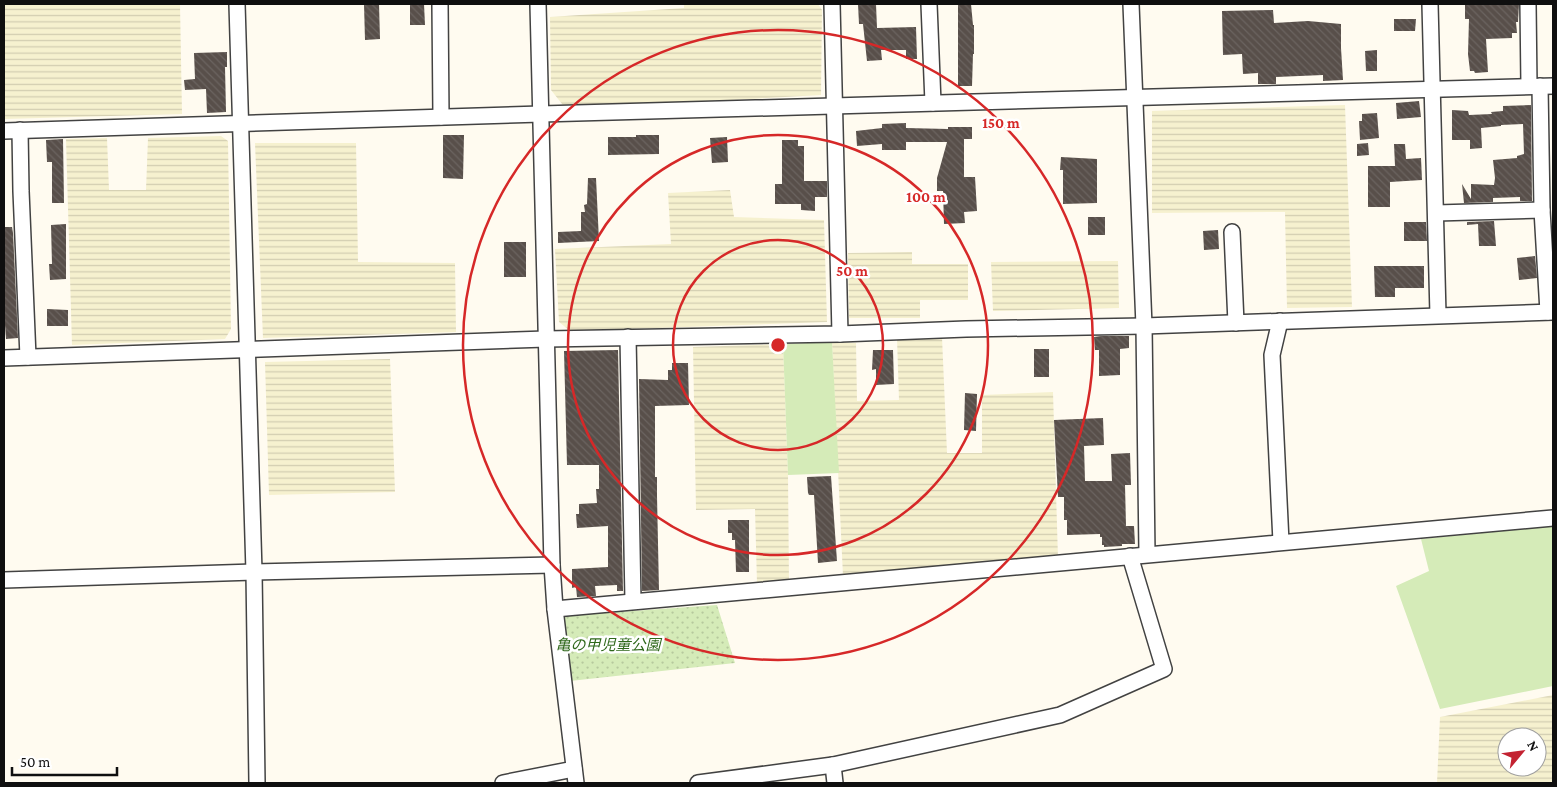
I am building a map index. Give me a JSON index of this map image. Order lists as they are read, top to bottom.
{
  "parks": ["亀の甲児童公園"],
  "scale_bar": "50 m",
  "north": "top right",
  "rings": ["150 m", "100 m", "50 m"]
}
